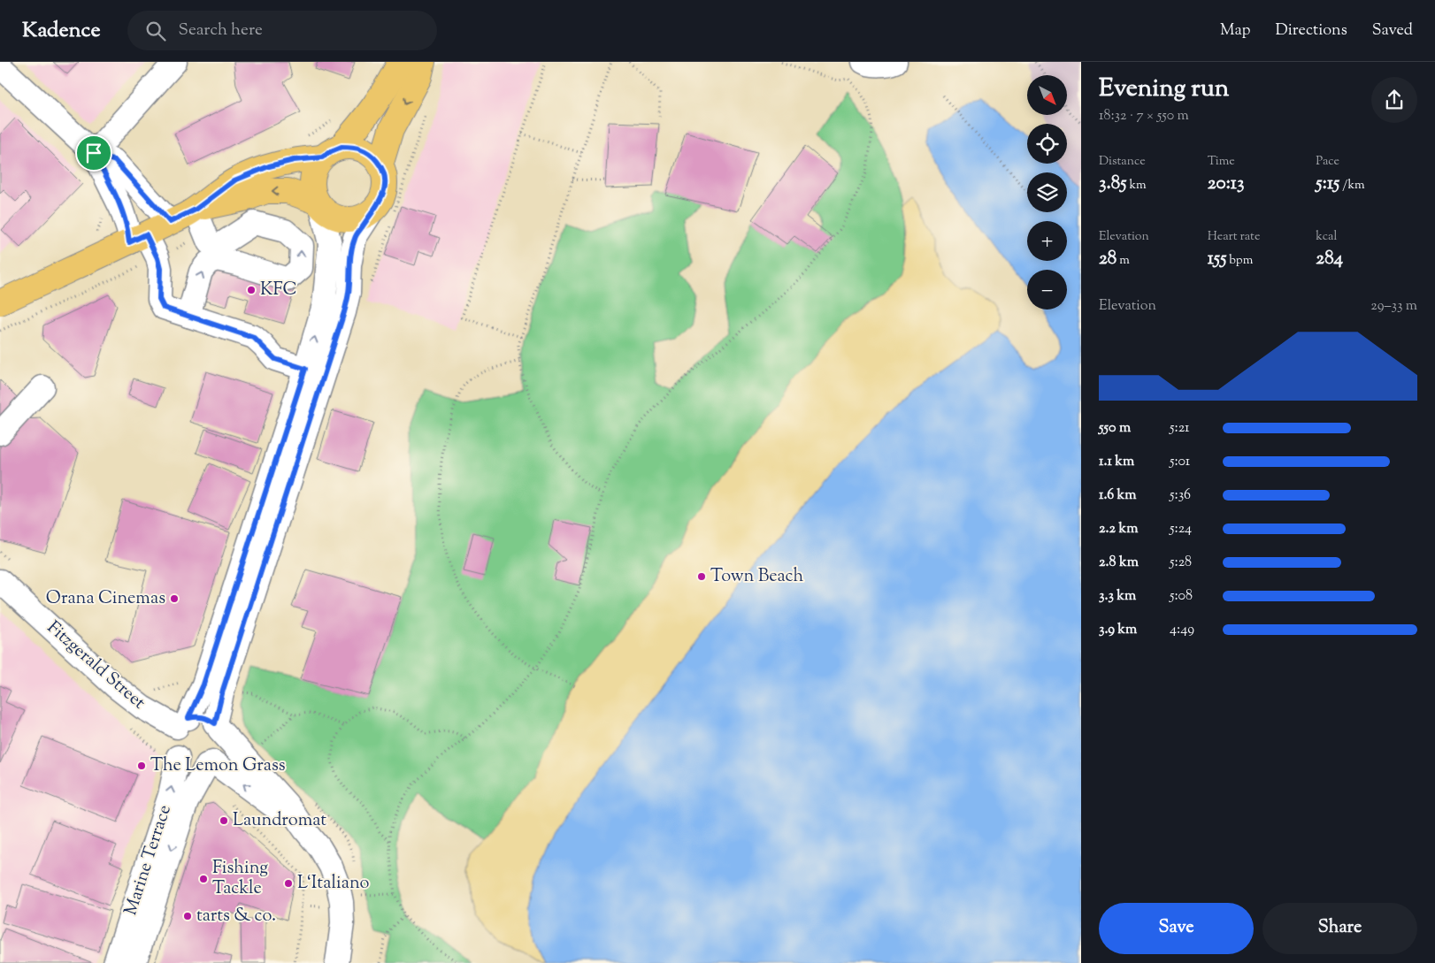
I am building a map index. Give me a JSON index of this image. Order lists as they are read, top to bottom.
{
  "streets": {
    "street": ["Fitzgerald Street", "Marine Terrace"]
  },
  "crossings": [
    ["Fitzgerald Street", "Marine Terrace"]
  ],
  "places": [
    "KFC",
    "Town Beach",
    "Orana Cinemas",
    "The Lemon Grass",
    "Laundromat",
    "Fishing Tackle",
    "L‘Italiano",
    "tarts & co."
  ],
  "north": "bottom right",
  "page": {
    "header": "Kadence",
    "search": "Search here",
    "nav": ["Map", "Directions", "Saved"],
    "heading": ["Evening run", "18:32 · 7 × 550 m"],
    "map_buttons": ["+", "−"],
    "stats": [
      ["Distance", "3.85 km"],
      ["Time", "20:13"],
      ["Pace", "5:15 /km"],
      ["Elevation", "28 m"],
      ["Heart rate", "155 bpm"],
      ["kcal", "284"]
    ],
    "chart": ["Elevation", "29–33 m"],
    "list": [
      {
        "name": "550 m",
        "note": "5:21"
      },
      {
        "name": "1.1 km",
        "note": "5:01"
      },
      {
        "name": "1.6 km",
        "note": "5:36"
      },
      {
        "name": "2.2 km",
        "note": "5:24"
      },
      {
        "name": "2.8 km",
        "note": "5:28"
      },
      {
        "name": "3.3 km",
        "note": "5:08"
      },
      {
        "name": "3.9 km",
        "note": "4:49"
      }
    ],
    "buttons": ["Save", "Share"]
  }
}
